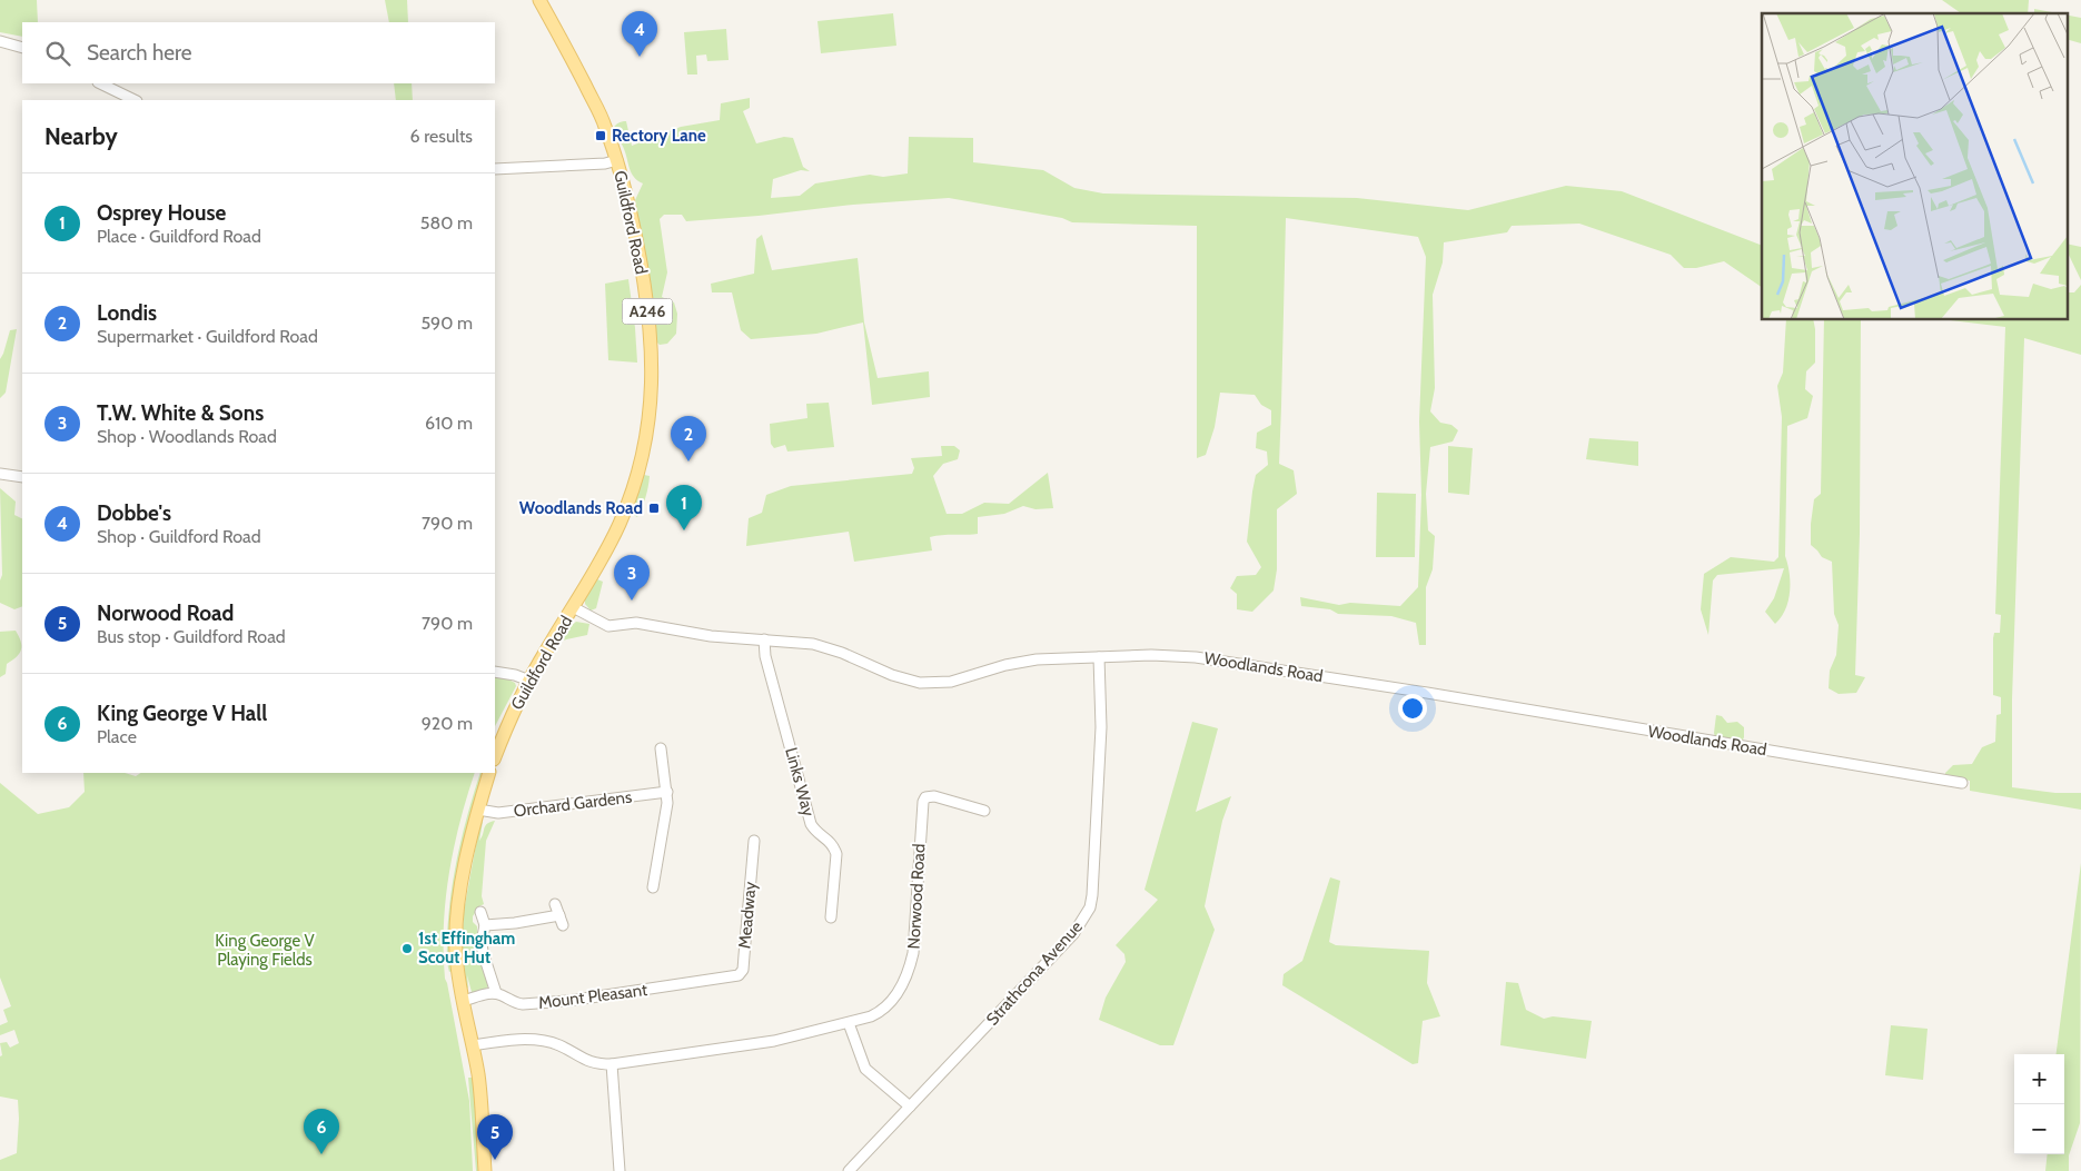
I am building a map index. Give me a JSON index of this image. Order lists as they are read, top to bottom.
{
  "streets": {
    "main road": ["Guildford Road", "A246"],
    "street": [
      "Woodlands Road",
      "Links Way",
      "Orchard Gardens",
      "Norwood Road",
      "Meadway",
      "Strathcona Avenue",
      "Mount Pleasant"
    ]
  },
  "crossings": [
    ["Guildford Road", "Woodlands Road"],
    ["Woodlands Road", "Links Way"],
    ["Woodlands Road", "Strathcona Avenue"],
    ["Meadway", "Mount Pleasant"]
  ],
  "parks": ["King George V Playing Fields"],
  "places": {
    "transit": ["Rectory Lane", "Woodlands Road"],
    "other": ["1st Effingham Scout Hut"]
  },
  "page": {
    "pins": [
      "4",
      "2",
      "1",
      "3",
      "6",
      "5"
    ],
    "search": "Search here",
    "heading": ["Nearby", "6 results"],
    "list": [
      {
        "mark": "1",
        "name": "Osprey House",
        "note": "Place · Guildford Road",
        "value": "580 m"
      },
      {
        "mark": "2",
        "name": "Londis",
        "note": "Supermarket · Guildford Road",
        "value": "590 m"
      },
      {
        "mark": "3",
        "name": "T.W. White & Sons",
        "note": "Shop · Woodlands Road",
        "value": "610 m"
      },
      {
        "mark": "4",
        "name": "Dobbe's",
        "note": "Shop · Guildford Road",
        "value": "790 m"
      },
      {
        "mark": "5",
        "name": "Norwood Road",
        "note": "Bus stop · Guildford Road",
        "value": "790 m"
      },
      {
        "mark": "6",
        "name": "King George V Hall",
        "note": "Place",
        "value": "920 m"
      }
    ],
    "map_buttons": ["+", "−"]
  }
}
